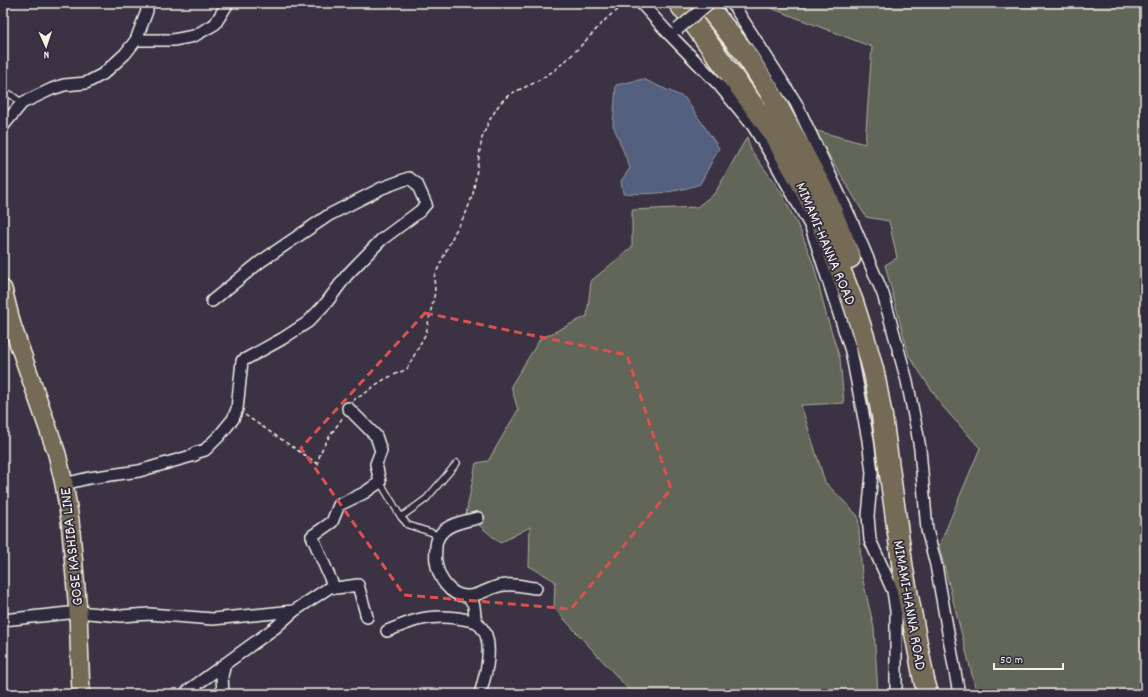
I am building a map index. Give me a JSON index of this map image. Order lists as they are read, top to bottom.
{
  "streets": {
    "highway": ["MIMAMI-HANNA ROAD"],
    "main road": ["GOSE KASHIBA LINE"]
  },
  "scale_bar": "50 m",
  "north": "bottom"
}
